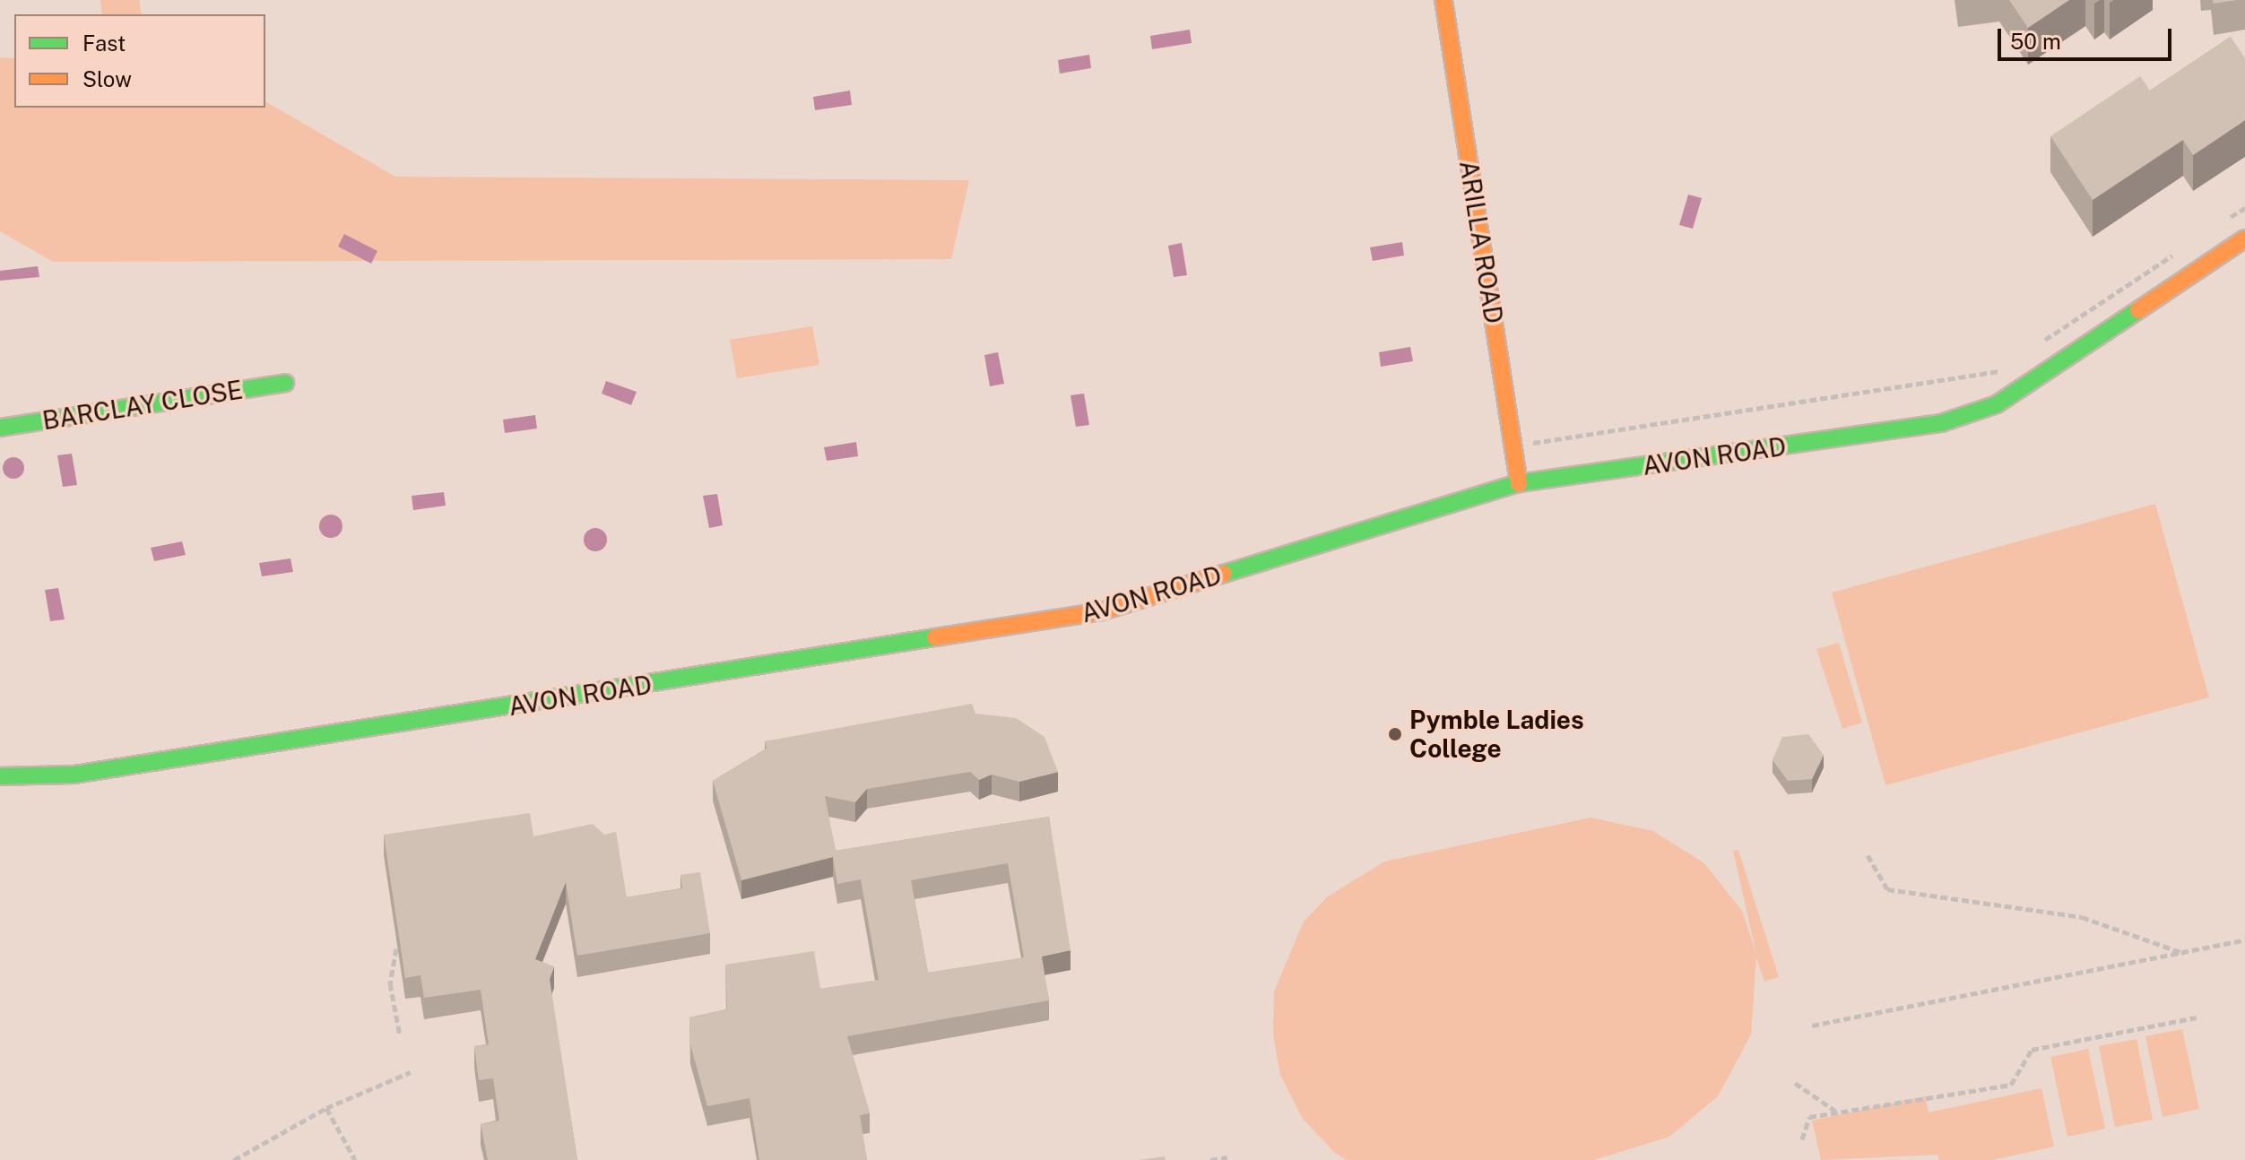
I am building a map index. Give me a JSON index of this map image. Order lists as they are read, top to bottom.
{
  "streets": {
    "street": ["ARILLA ROAD", "BARCLAY CLOSE", "AVON ROAD"]
  },
  "crossings": [
    ["ARILLA ROAD", "AVON ROAD"]
  ],
  "places": ["Pymble Ladies College"],
  "legend": ["Fast", "Slow"],
  "scale_bar": "50 m"
}
